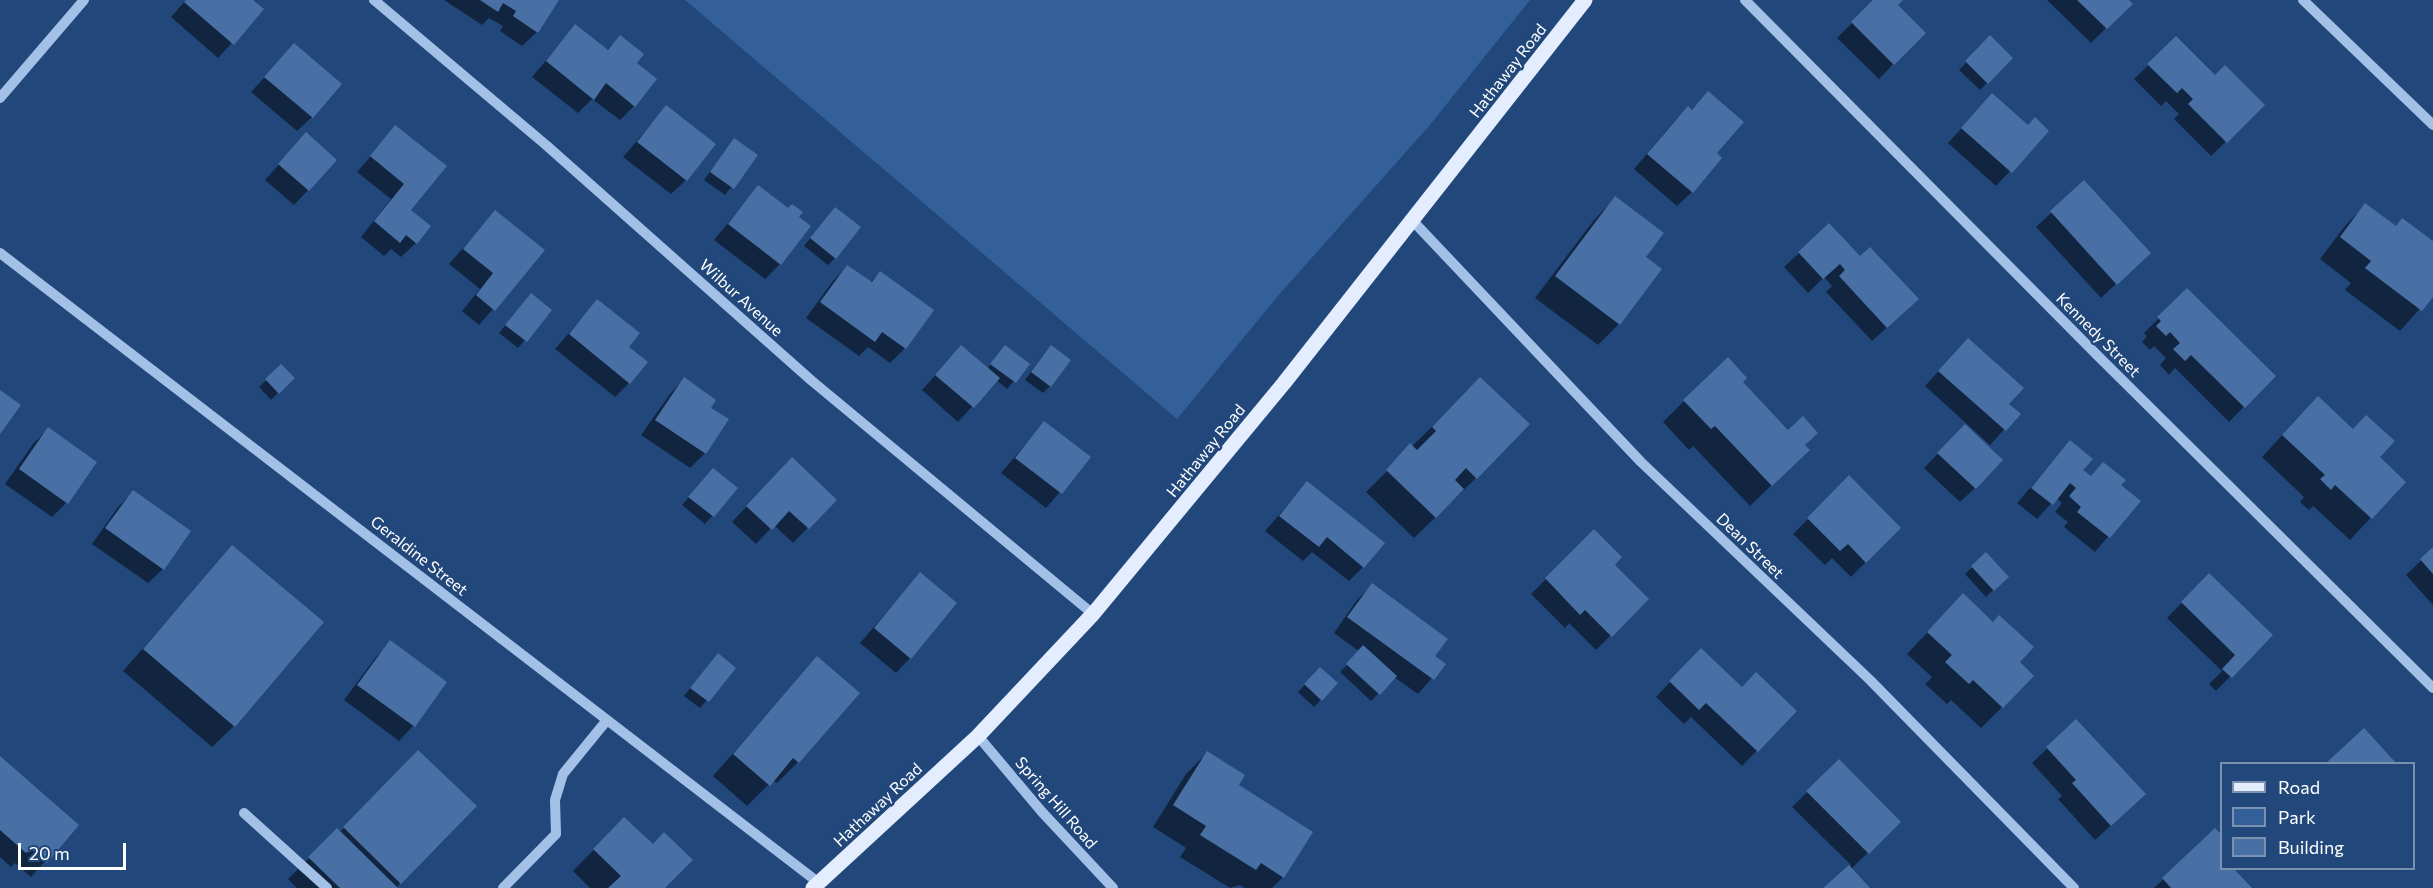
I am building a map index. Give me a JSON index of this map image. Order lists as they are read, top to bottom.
{
  "streets": {
    "main road": ["Hathaway Road"],
    "street": [
      "Wilbur Avenue",
      "Kennedy Street",
      "Dean Street",
      "Geraldine Street",
      "Spring Hill Road"
    ]
  },
  "crossings": [
    ["Hathaway Road", "Wilbur Avenue"],
    ["Hathaway Road", "Dean Street"],
    ["Hathaway Road", "Geraldine Street"],
    ["Hathaway Road", "Spring Hill Road"]
  ],
  "legend": ["Road", "Park", "Building"],
  "scale_bar": "20 m"
}
